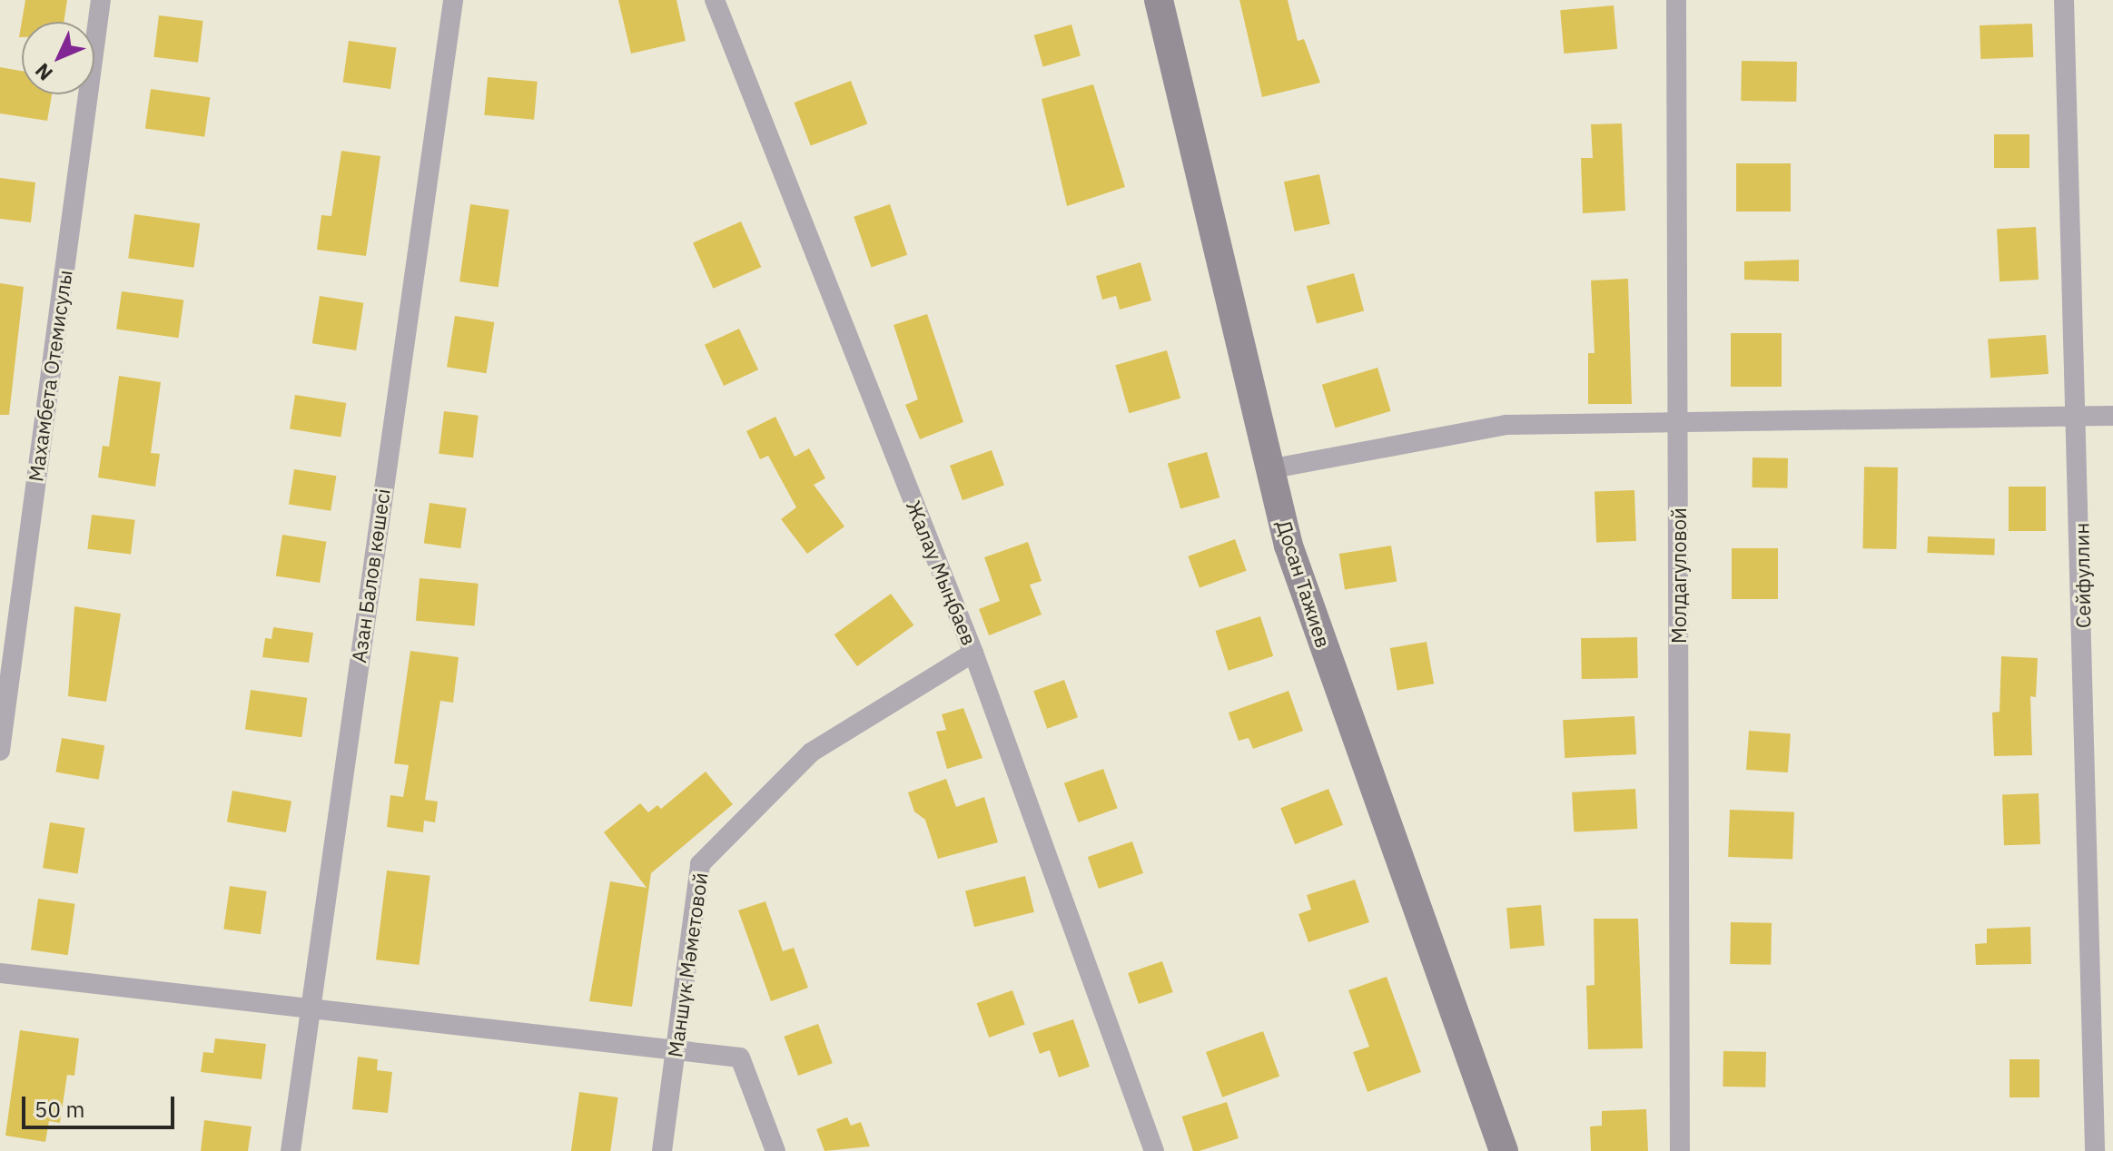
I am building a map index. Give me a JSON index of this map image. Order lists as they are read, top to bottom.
{
  "streets": {
    "street": [
      "Махамбета Отемисулы",
      "Жалау Мыңбаев",
      "Азан Балов көшесі",
      "Молдагуловой",
      "Сейфуллин",
      "Досан Тажиев",
      "Маншүк Мәметовой"
    ]
  },
  "crossings": [
    ["Жалау Мыңбаев", "Маншүк Мәметовой"]
  ],
  "scale_bar": "50 m",
  "north": "bottom left"
}
